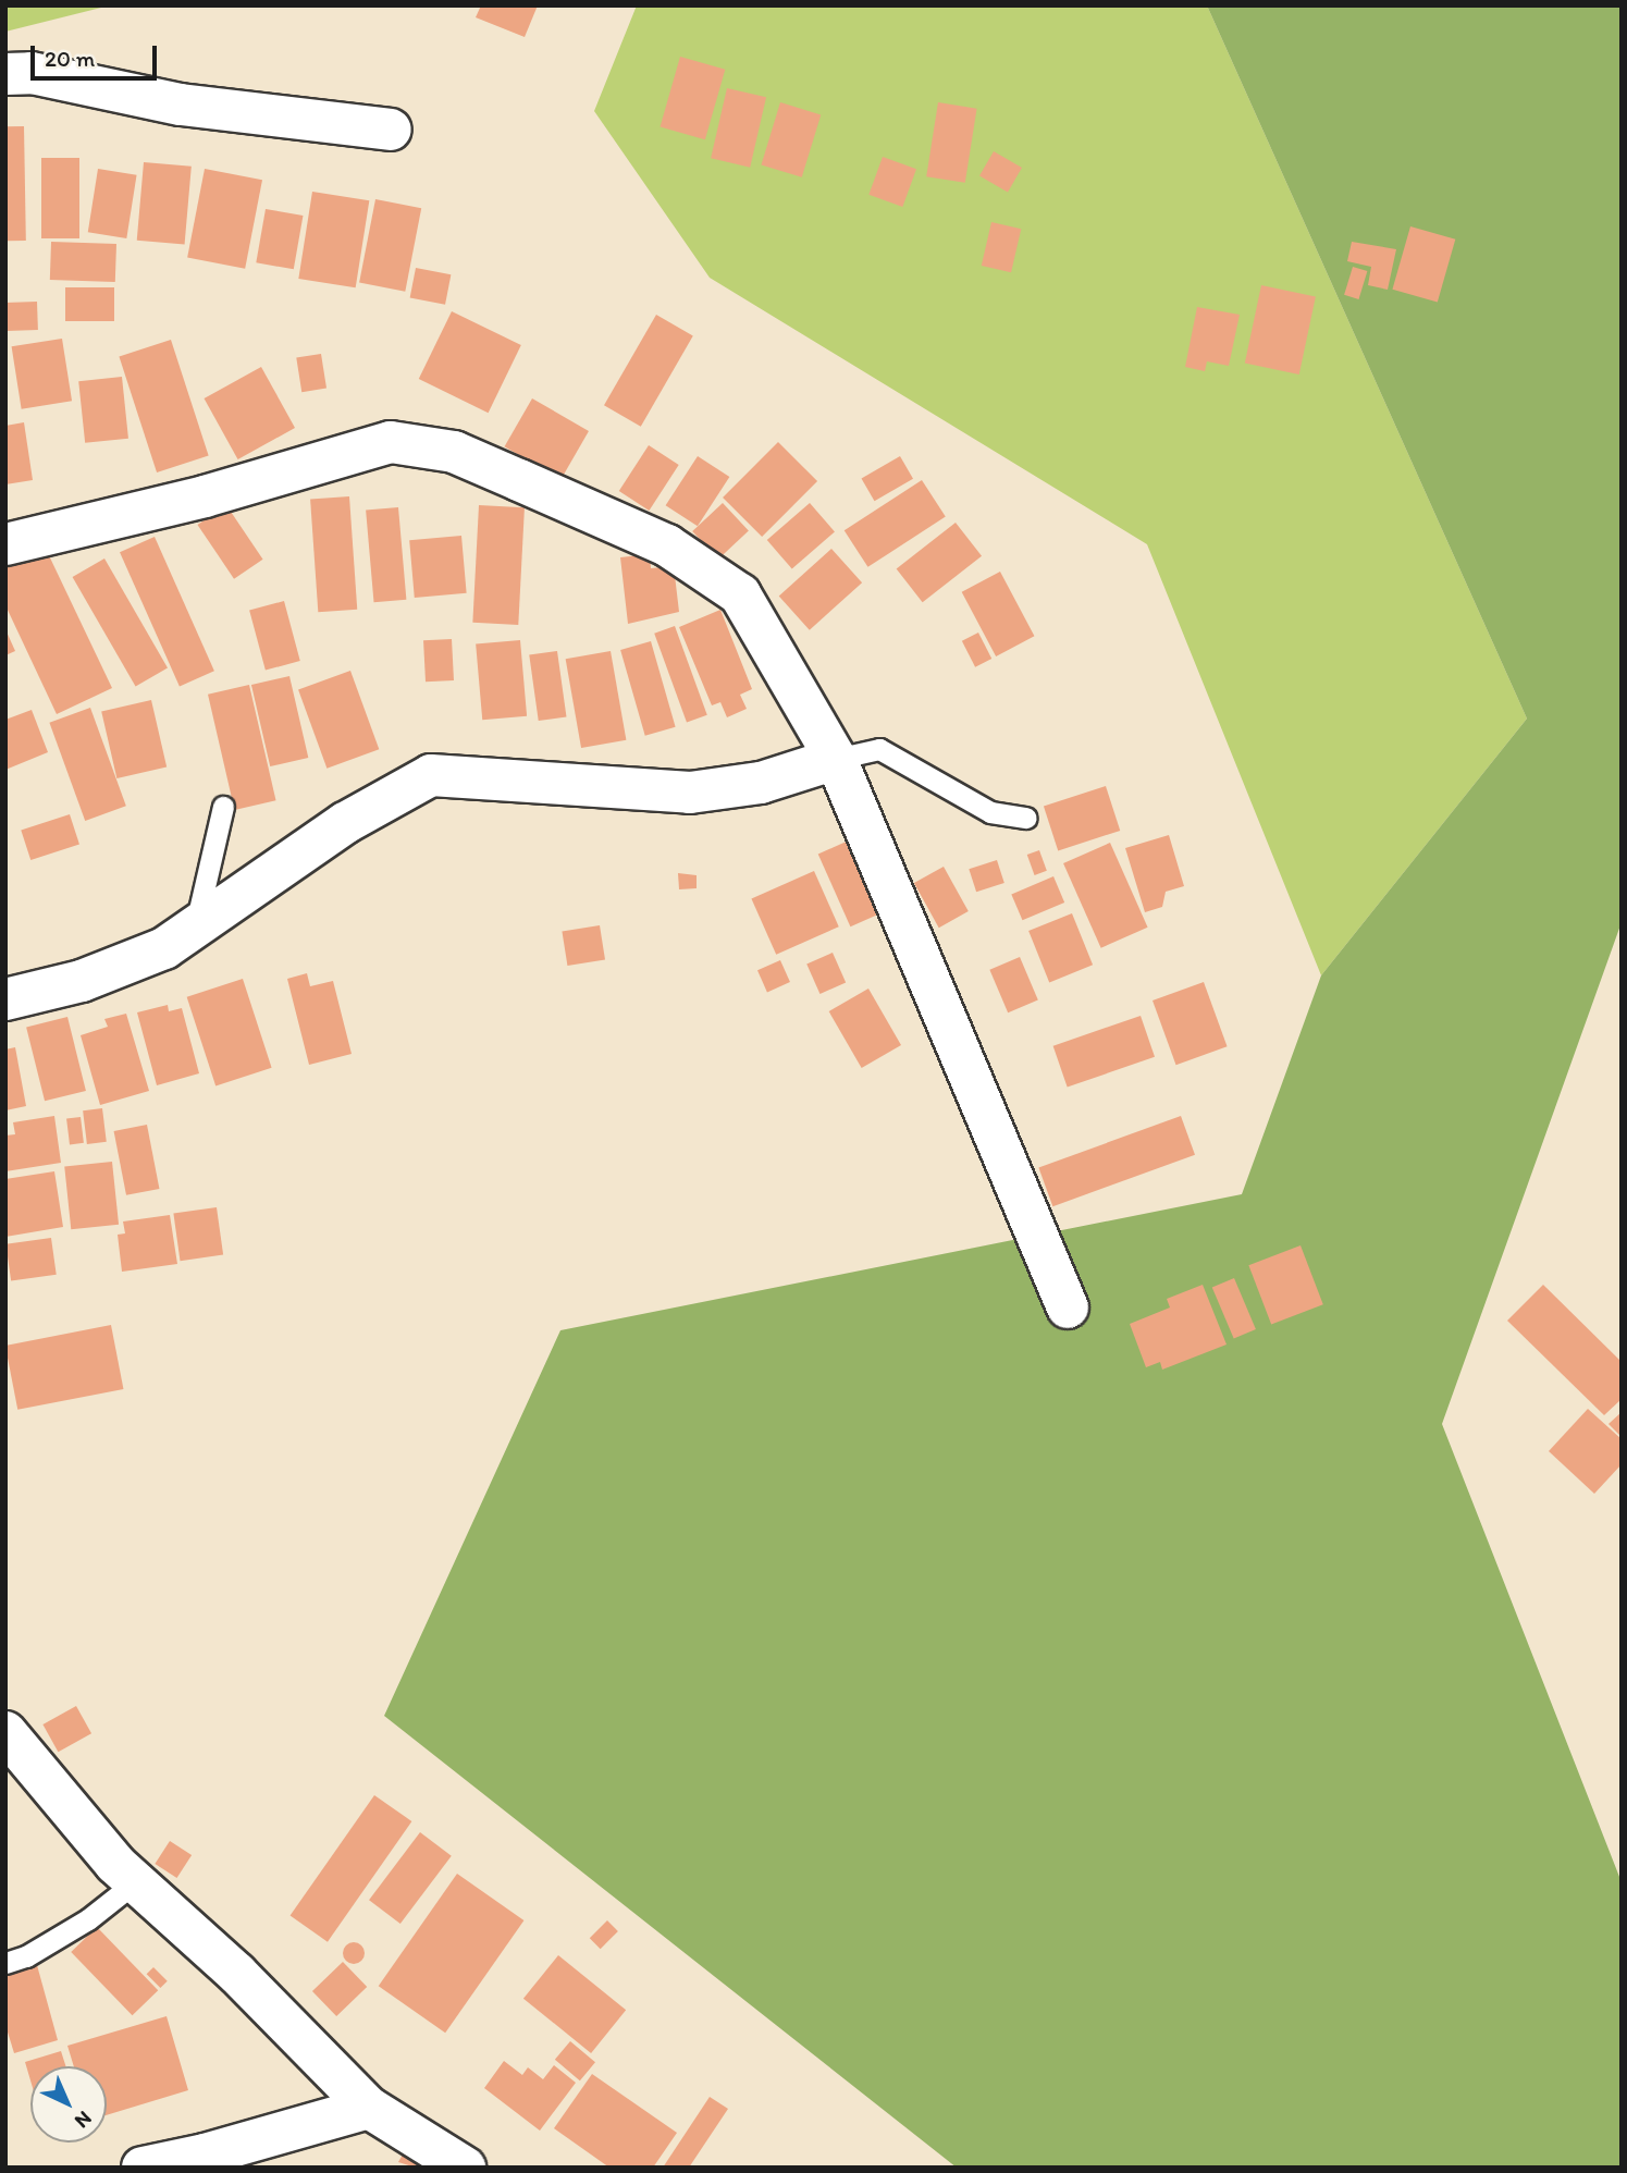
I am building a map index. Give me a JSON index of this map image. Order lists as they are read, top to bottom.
{
  "scale_bar": "20 m",
  "north": "bottom right"
}
